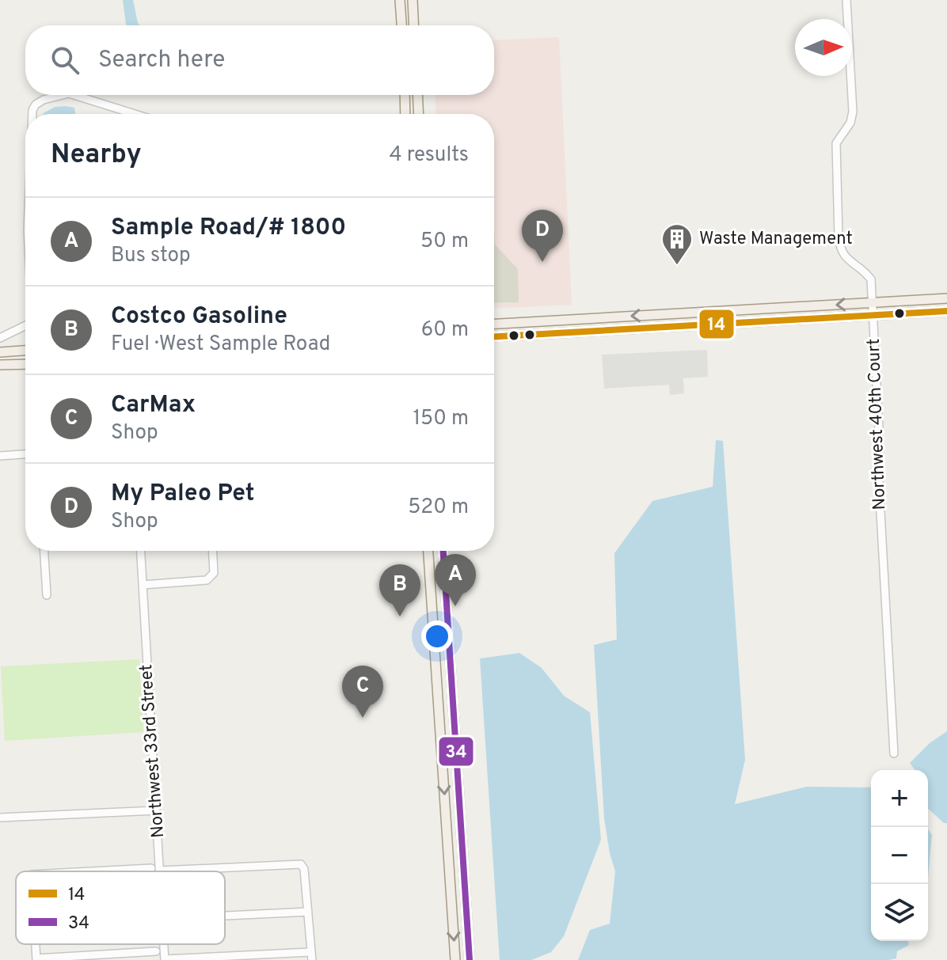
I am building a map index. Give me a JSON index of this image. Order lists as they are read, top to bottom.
{
  "streets": {
    "street": ["Northwest 40th Court", "Northwest 33rd Street"]
  },
  "places": {
    "building": ["Waste Management"]
  },
  "lines": ["transit line 14", "transit line 34"],
  "legend": ["14", "34"],
  "north": "right",
  "page": {
    "search": "Search here",
    "heading": ["Nearby", "4 results"],
    "list": [
      {
        "mark": "A",
        "name": "Sample Road/# 1800",
        "note": "Bus stop",
        "value": "50 m"
      },
      {
        "mark": "B",
        "name": "Costco Gasoline",
        "note": "Fuel · West Sample Road",
        "value": "60 m"
      },
      {
        "mark": "C",
        "name": "CarMax",
        "note": "Shop",
        "value": "150 m"
      },
      {
        "mark": "D",
        "name": "My Paleo Pet",
        "note": "Shop",
        "value": "520 m"
      }
    ],
    "pins": [
      "D",
      "A",
      "B",
      "C"
    ],
    "map_buttons": ["+", "−"]
  }
}
